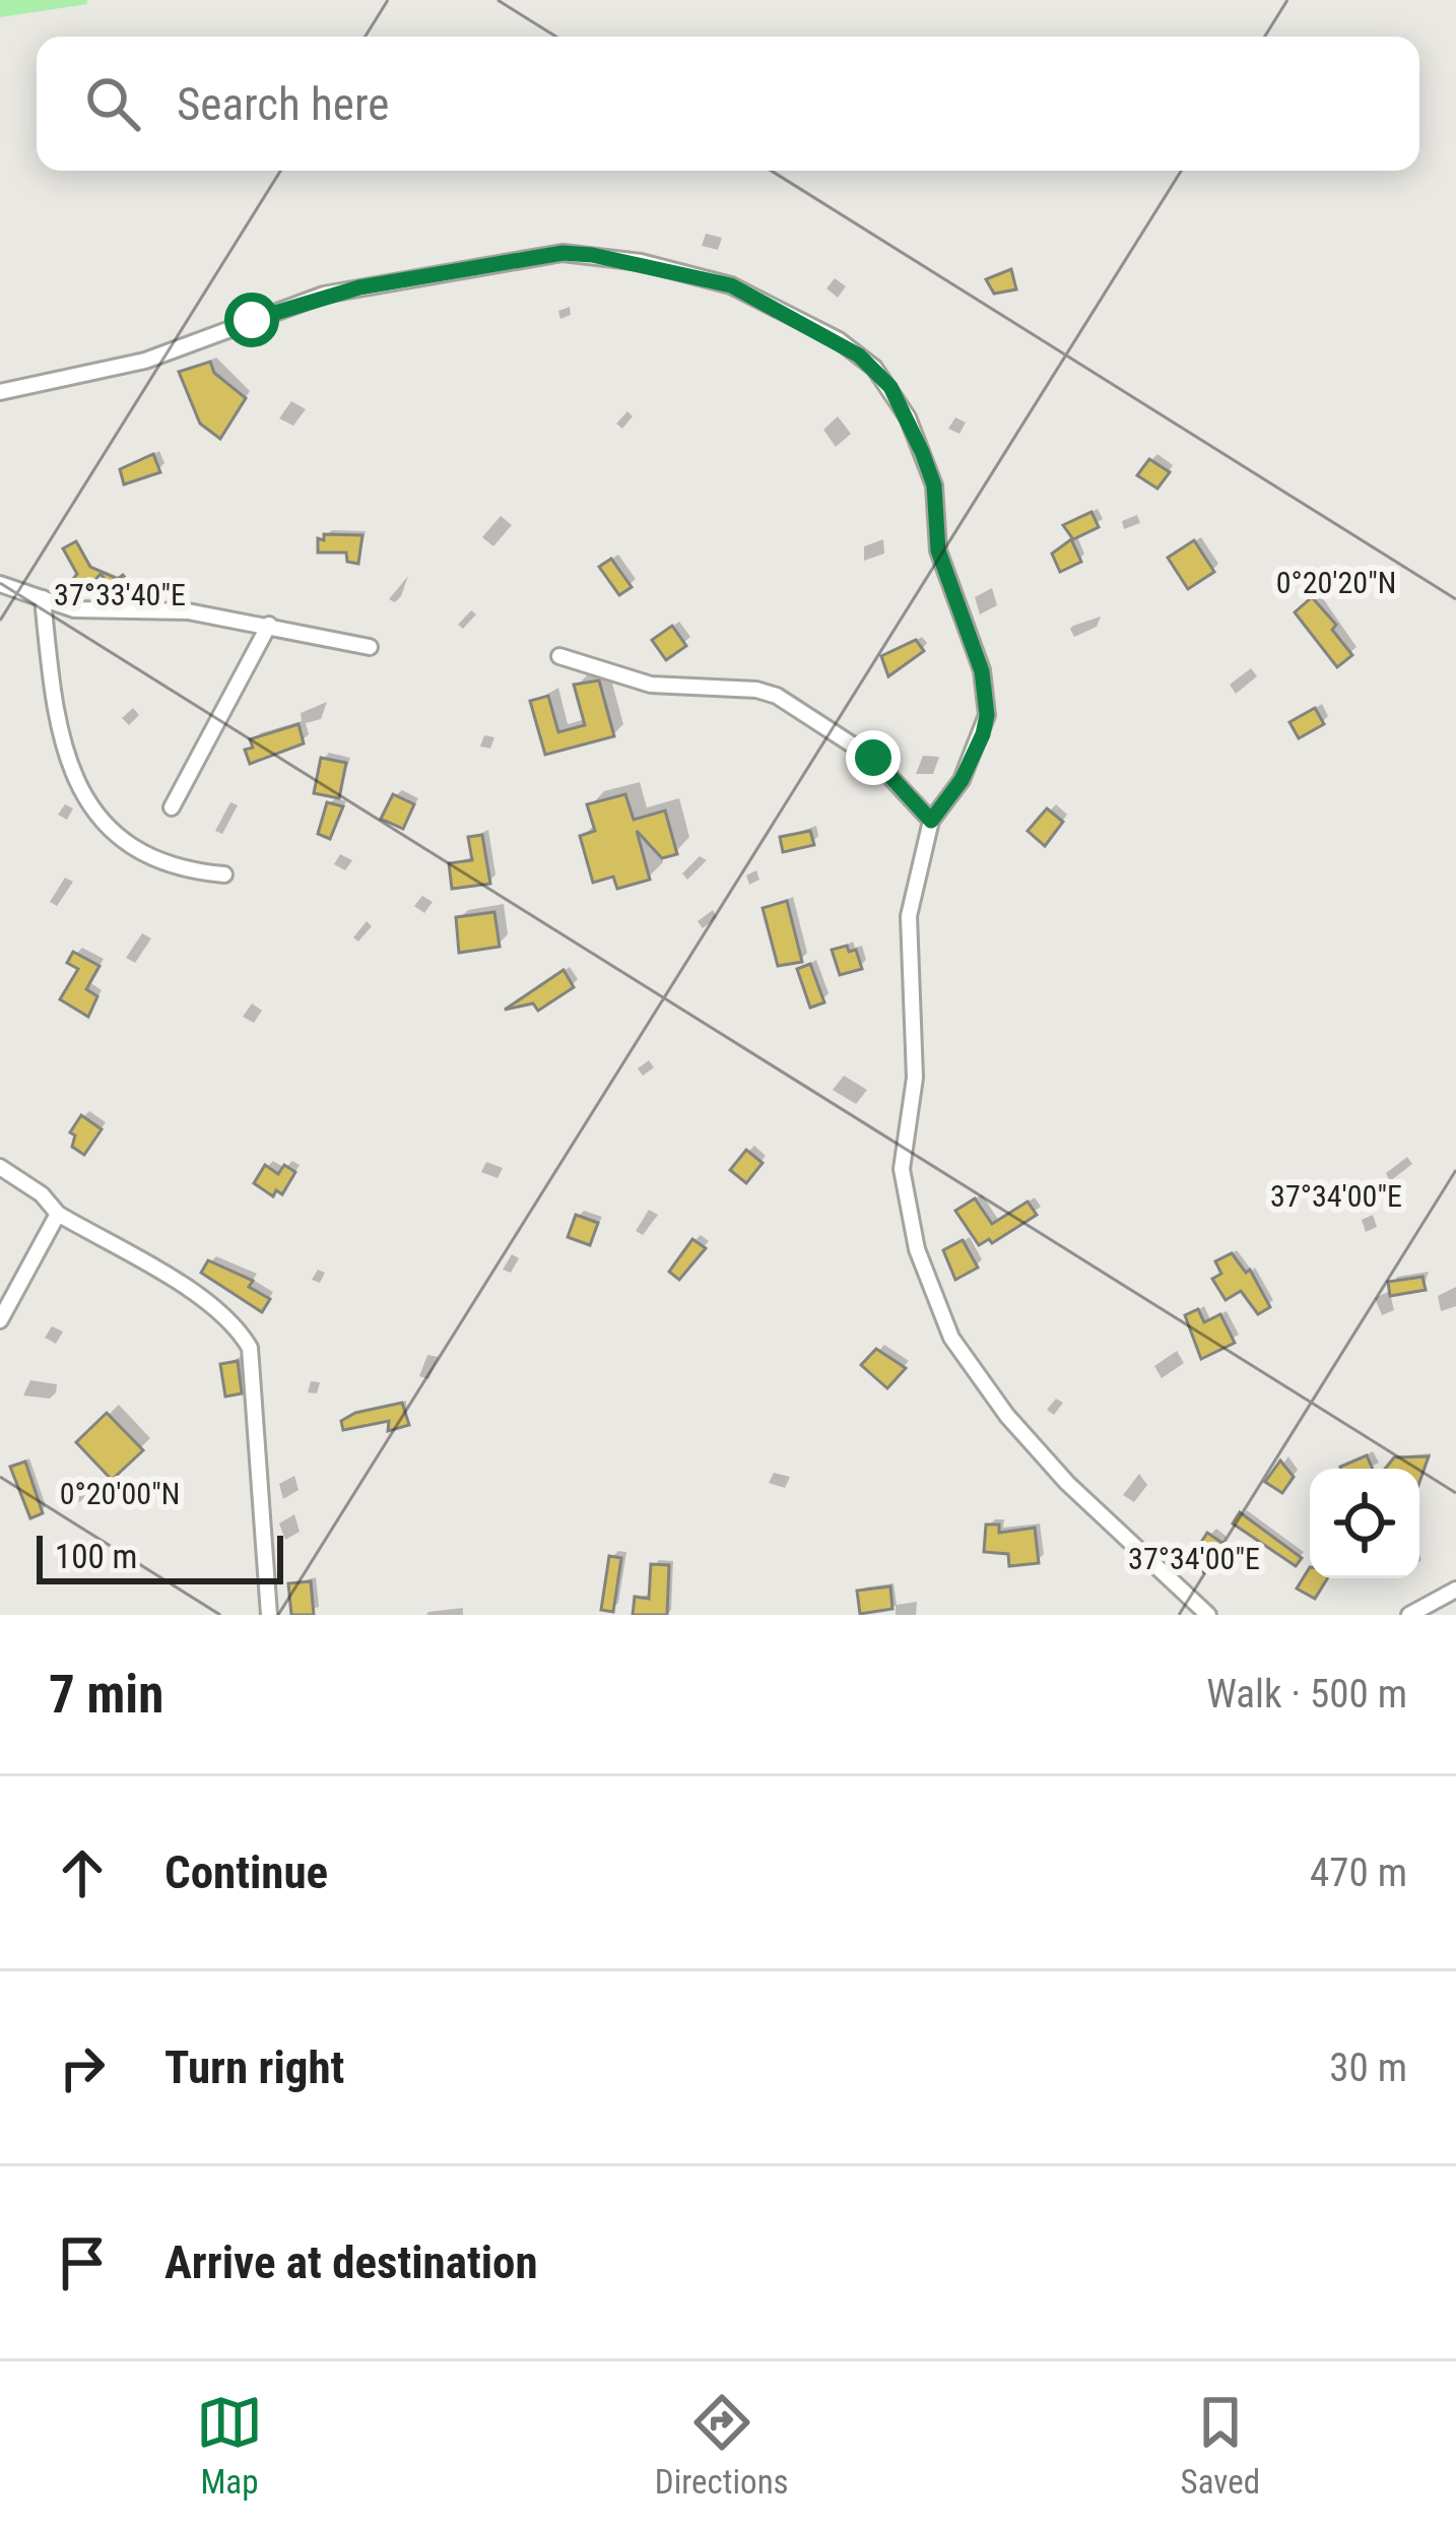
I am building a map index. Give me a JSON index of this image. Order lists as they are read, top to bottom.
{
  "scale_bar": "100 m",
  "page": {
    "search": "Search here",
    "scale": "100 m",
    "heading": ["7 min", "Walk · 500 m"],
    "list": [
      ["Continue", "470 m"],
      ["Turn right", "30 m"],
      "Arrive at destination"
    ],
    "nav": ["Map", "Directions", "Saved"]
  },
  "coordinates": [
    "0°20'20\"N",
    "37°33'40\"E",
    "37°34'00\"E",
    "0°20'00\"N"
  ]
}
